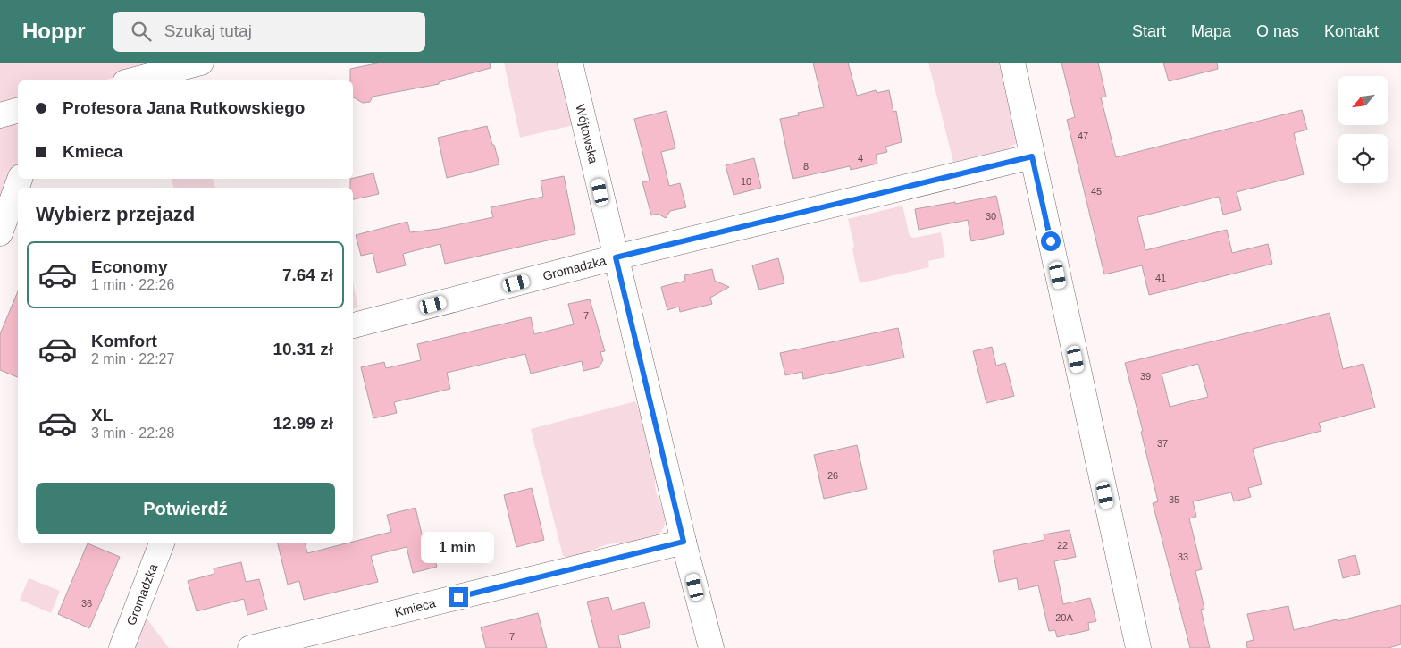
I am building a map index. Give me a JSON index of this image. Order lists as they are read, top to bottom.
{
  "streets": {
    "street": ["Wójtowska", "Gromadzka", "Kmieca"]
  },
  "crossings": [
    ["Wójtowska", "Gromadzka"],
    ["Wójtowska", "Kmieca"]
  ],
  "house_numbers": [
    "47",
    "4",
    "8",
    "10",
    "45",
    "30",
    "41",
    "7",
    "39",
    "37",
    "26",
    "35",
    "22",
    "33",
    "36",
    "20A",
    "7"
  ],
  "north": "bottom left",
  "page": {
    "header": "Hoppr",
    "search": "Szukaj tutaj",
    "nav": [
      "Start",
      "Mapa",
      "O nas",
      "Kontakt"
    ],
    "banner": ["Profesora Jana Rutkowskiego", "Kmieca"],
    "heading": "Wybierz przejazd",
    "list": [
      {
        "name": "Economy",
        "note": "1 min · 22:26",
        "value": "7.64 zł"
      },
      {
        "name": "Komfort",
        "note": "2 min · 22:27",
        "value": "10.31 zł"
      },
      {
        "name": "XL",
        "note": "3 min · 22:28",
        "value": "12.99 zł"
      }
    ],
    "buttons": "Potwierdź",
    "bubble": "1 min"
  }
}
